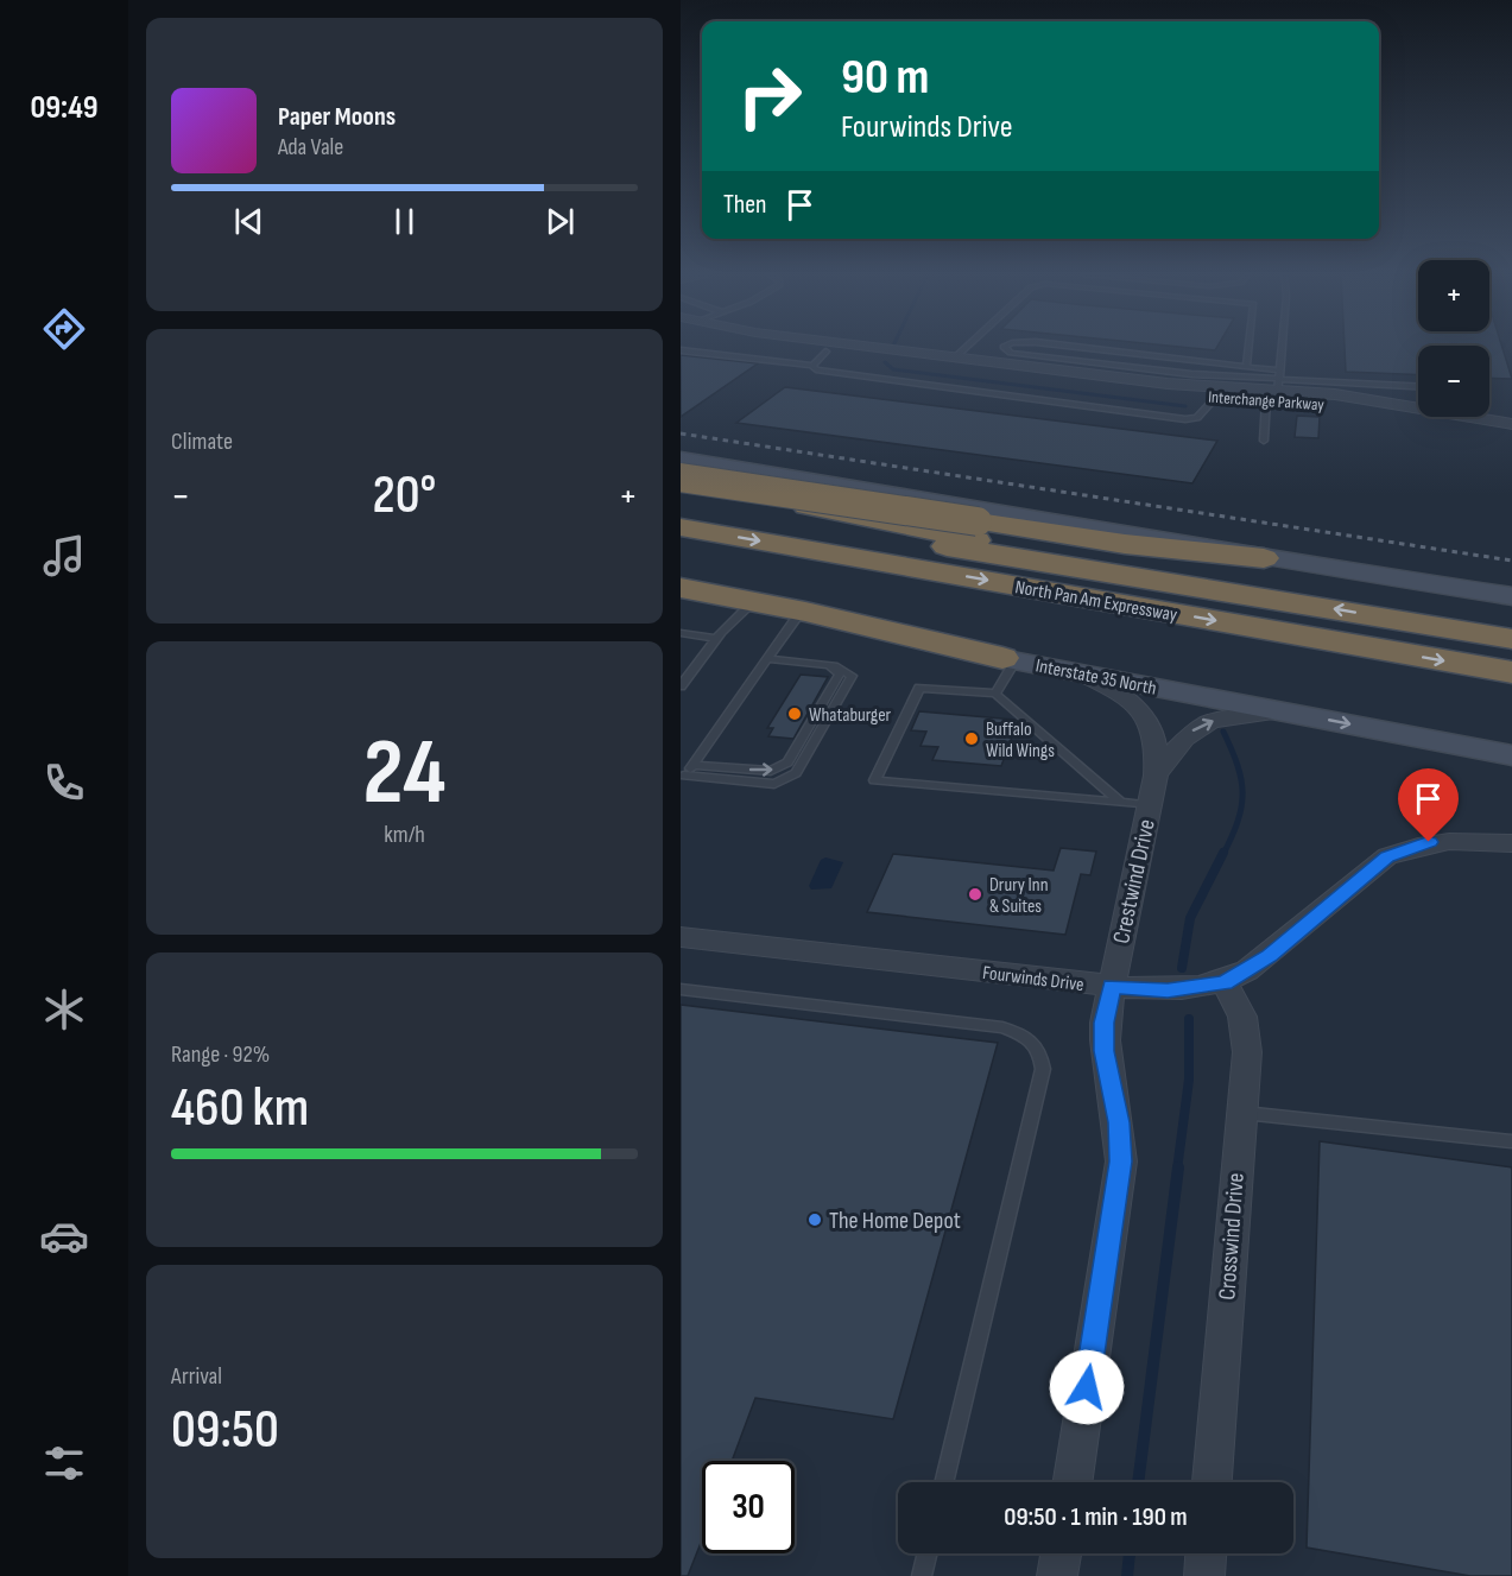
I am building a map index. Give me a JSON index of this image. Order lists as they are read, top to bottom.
{
  "streets": {
    "highway": ["North Pan Am Expressway"],
    "main road": ["Interstate 35 North"],
    "street": [
      "Interchange Parkway",
      "Crestwind Drive",
      "Fourwinds Drive",
      "Crosswind Drive"
    ]
  },
  "crossings": [
    ["Interstate 35 North", "Crestwind Drive"],
    ["Crestwind Drive", "Fourwinds Drive"],
    ["Fourwinds Drive", "Crosswind Drive"]
  ],
  "places": [
    "Whataburger",
    "Buffalo Wild Wings",
    "Drury Inn & Suites",
    "The Home Depot"
  ],
  "page": {
    "tabs": "09:49",
    "turn": ["90 m", "Fourwinds Drive"],
    "song": ["Paper Moons", "Ada Vale"],
    "then": "Then",
    "map_buttons": ["+", "−"],
    "tile": [
      "Climate",
      ["24", "km/h"],
      ["Range · 92%", "460 km"],
      ["Arrival", "09:50"]
    ],
    "heat": ["−", "20°", "+"],
    "limit": "30",
    "trip": "09:50 · 1 min · 190 m"
  }
}
